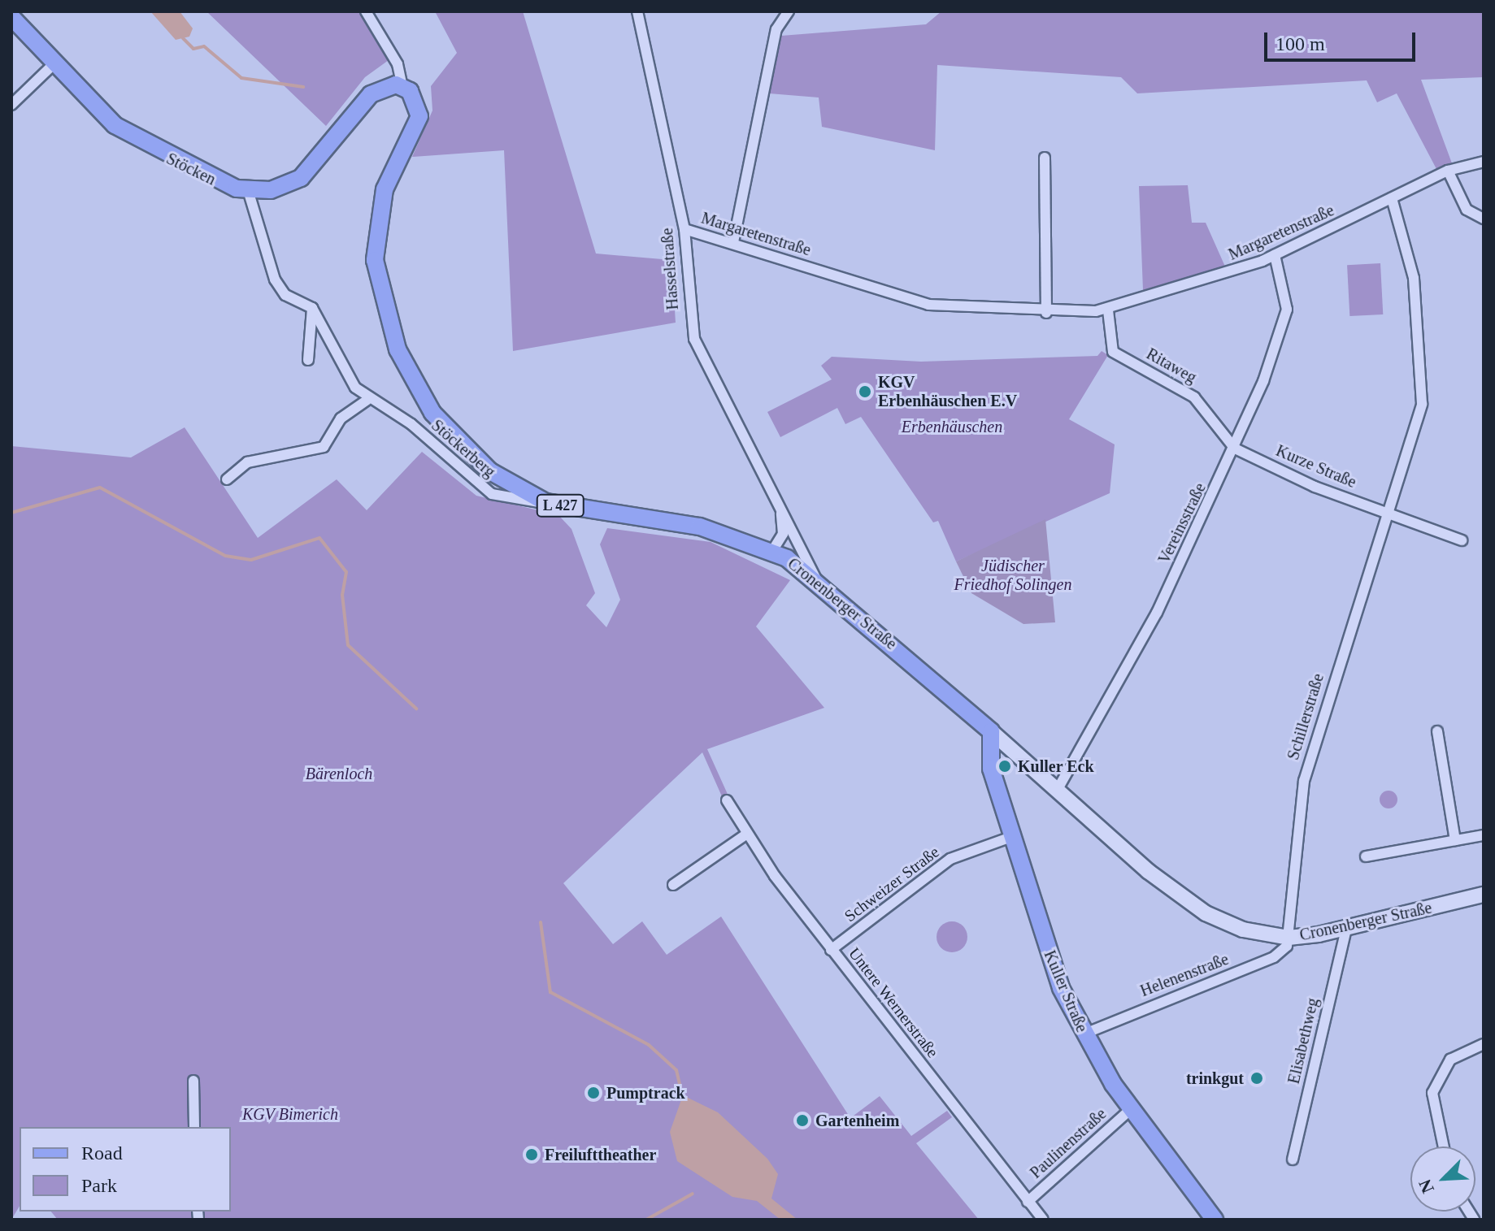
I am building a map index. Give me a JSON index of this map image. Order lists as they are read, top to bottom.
{
  "streets": {
    "main road": [
      "Stöcken",
      "L 427",
      "Cronenberger Straße",
      "Kuller Straße"
    ],
    "street": [
      "Margaretenstraße",
      "Hasselstraße",
      "Ritaweg",
      "Stöckerberg",
      "Kurze Straße",
      "Vereinsstraße",
      "Schillerstraße",
      "Schweizer Straße",
      "Helenenstraße",
      "Untere Wernerstraße",
      "Elisabethweg",
      "Paulinenstraße"
    ]
  },
  "crossings": [
    ["Stöcken", "Cronenberger Straße"],
    ["Margaretenstraße", "Hasselstraße"],
    ["Margaretenstraße", "Ritaweg"],
    ["Margaretenstraße", "Vereinsstraße"],
    ["Margaretenstraße", "Schillerstraße"],
    ["Hasselstraße", "Cronenberger Straße"],
    ["Ritaweg", "Kurze Straße"],
    ["Ritaweg", "Vereinsstraße"],
    ["Stöckerberg", "Cronenberger Straße"],
    ["Kurze Straße", "Vereinsstraße"],
    ["Kurze Straße", "Schillerstraße"],
    ["Vereinsstraße", "Cronenberger Straße"],
    ["Cronenberger Straße", "Schillerstraße"],
    ["Cronenberger Straße", "Helenenstraße"],
    ["Cronenberger Straße", "Kuller Straße"],
    ["Cronenberger Straße", "Elisabethweg"],
    ["Schillerstraße", "Helenenstraße"],
    ["Schweizer Straße", "Kuller Straße"],
    ["Schweizer Straße", "Untere Wernerstraße"],
    ["Helenenstraße", "Kuller Straße"],
    ["Kuller Straße", "Paulinenstraße"],
    ["Untere Wernerstraße", "Paulinenstraße"]
  ],
  "parks": [
    "Erbenhäuschen",
    "Jüdischer Friedhof Solingen",
    "Bärenloch",
    "KGV Bimerich"
  ],
  "places": [
    "KGV Erbenhäuschen E.V",
    "Kuller Eck",
    "trinkgut",
    "Pumptrack",
    "Gartenheim",
    "Freilufttheather"
  ],
  "legend": ["Road", "Park"],
  "scale_bar": "100 m",
  "north": "bottom left"
}
